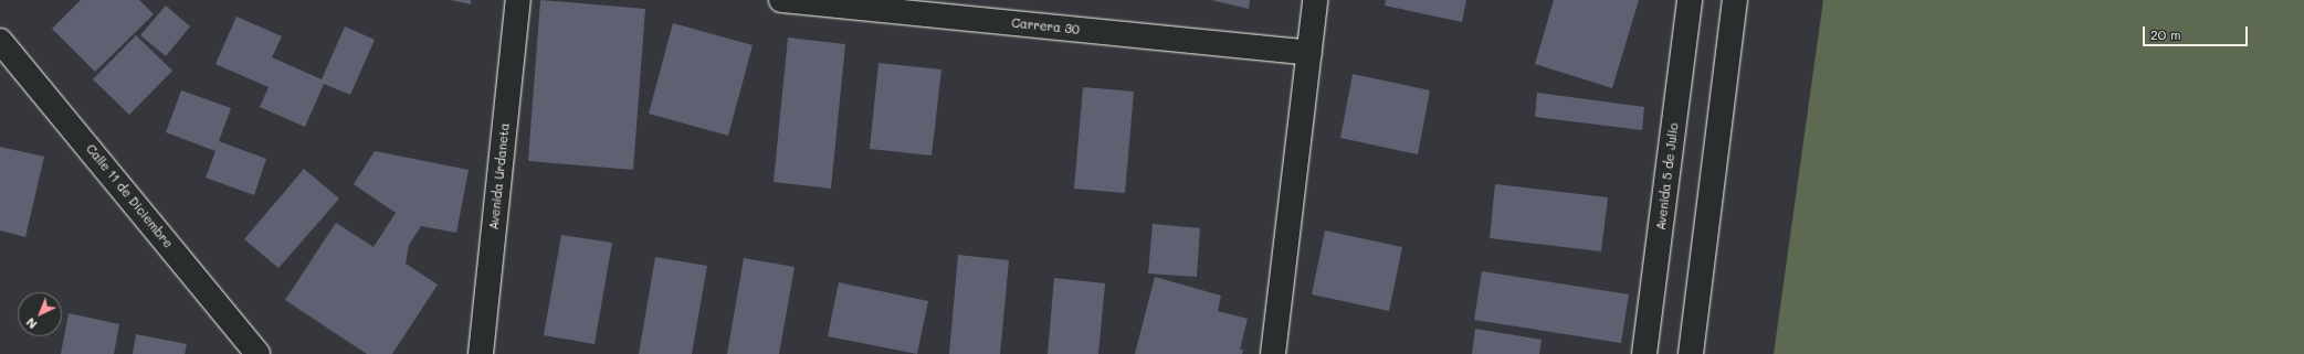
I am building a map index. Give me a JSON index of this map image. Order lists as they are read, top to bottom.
{
  "streets": {
    "street": [
      "Carrera 30",
      "Avenida Urdaneta",
      "Avenida 5 de Julio",
      "Calle 11 de Diciembre"
    ]
  },
  "scale_bar": "20 m",
  "north": "bottom left"
}
